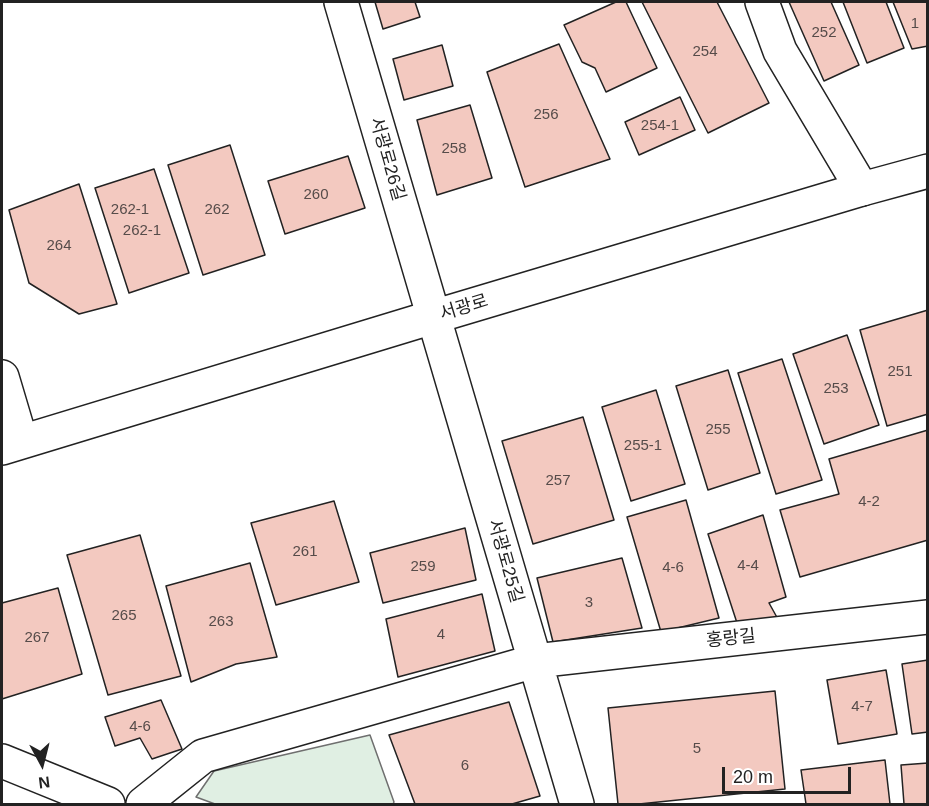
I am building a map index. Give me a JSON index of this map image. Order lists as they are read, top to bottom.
{
  "streets": {
    "street": [
      "서광로26길",
      "서광로",
      "서광로25길",
      "홍랑길"
    ]
  },
  "crossings": [
    ["서광로26길", "서광로"],
    ["서광로26길", "서광로25길"],
    ["서광로", "서광로25길"],
    ["서광로25길", "홍랑길"]
  ],
  "house_numbers": [
    "1",
    "252",
    "254",
    "256",
    "254-1",
    "258",
    "260",
    "262-1",
    "262",
    "262-1",
    "264",
    "251",
    "253",
    "255",
    "255-1",
    "257",
    "4-2",
    "261",
    "4-4",
    "259",
    "4-6",
    "3",
    "265",
    "263",
    "4",
    "267",
    "4-7",
    "4-6",
    "5",
    "6"
  ],
  "scale_bar": "20 m",
  "north": "bottom"
}
